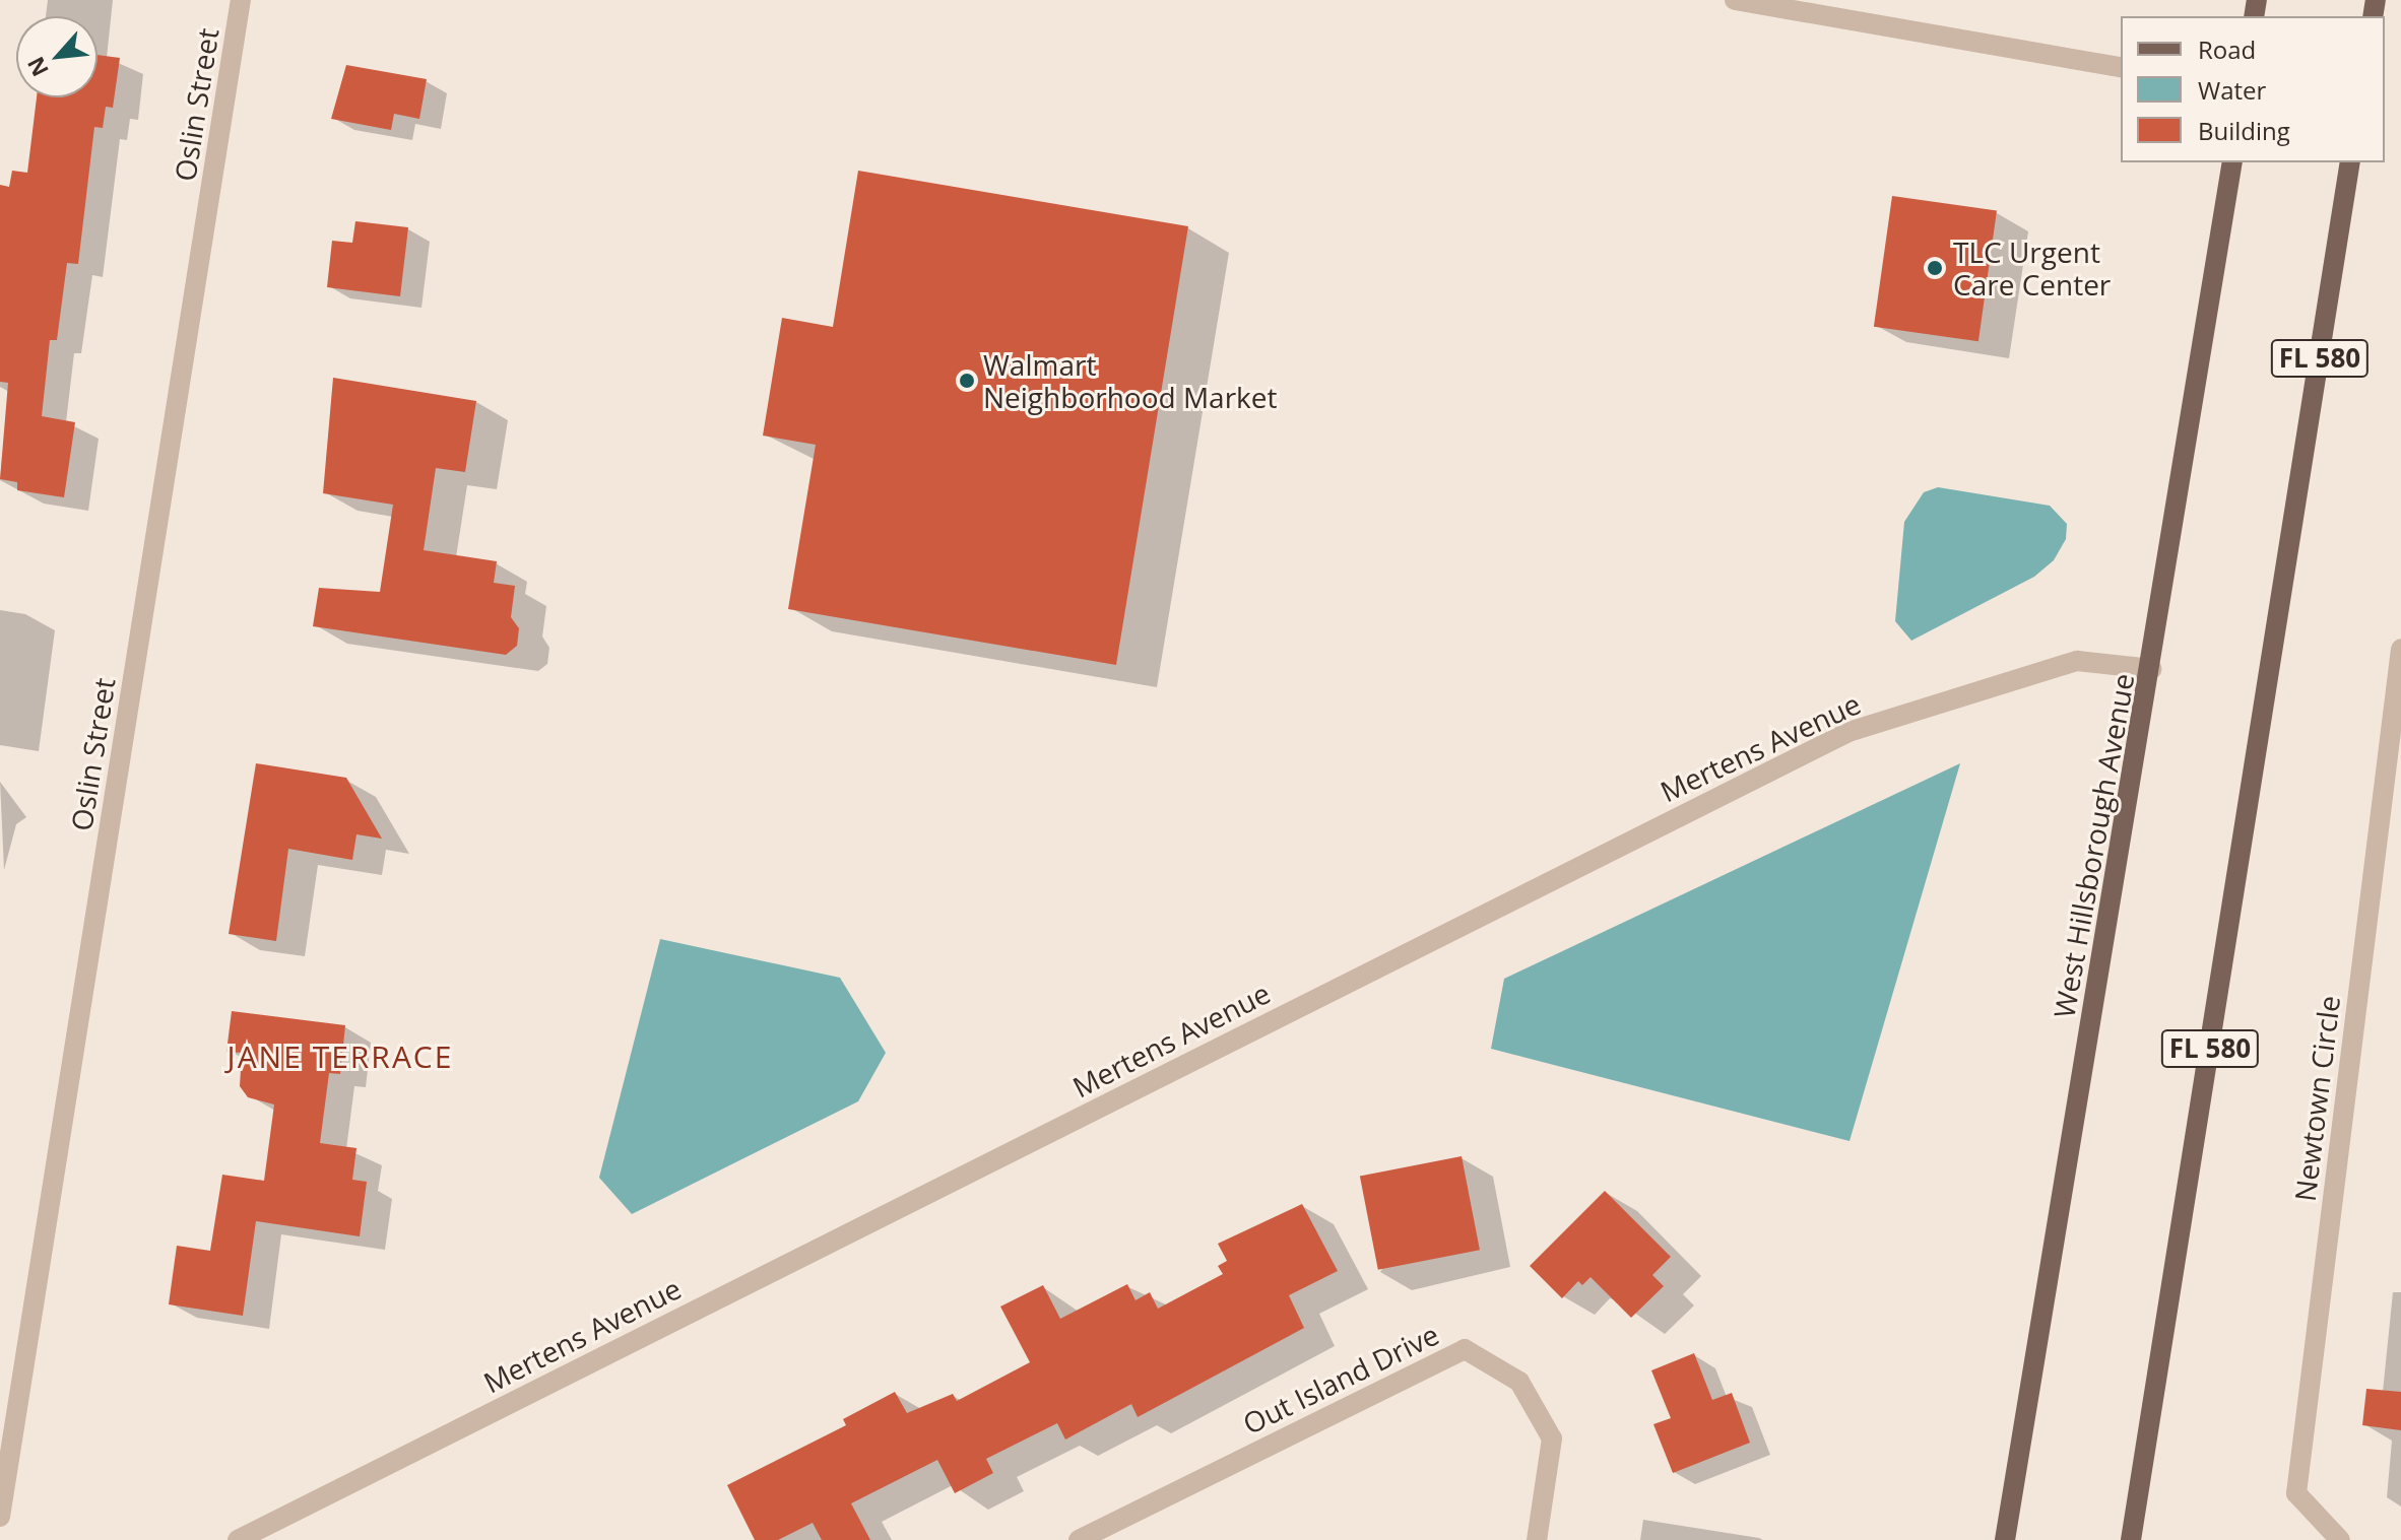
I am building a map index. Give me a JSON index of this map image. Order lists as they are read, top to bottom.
{
  "streets": {
    "main road": ["FL 580", "West Hillsborough Avenue"],
    "street": [
      "Oslin Street",
      "Mertens Avenue",
      "Newtown Circle",
      "Out Island Drive"
    ]
  },
  "crossings": [
    ["Mertens Avenue", "West Hillsborough Avenue"]
  ],
  "districts": ["JANE TERRACE"],
  "places": ["TLC Urgent Care Center", "Walmart Neighborhood Market"],
  "legend": ["Road", "Water", "Building"],
  "north": "bottom left"
}
